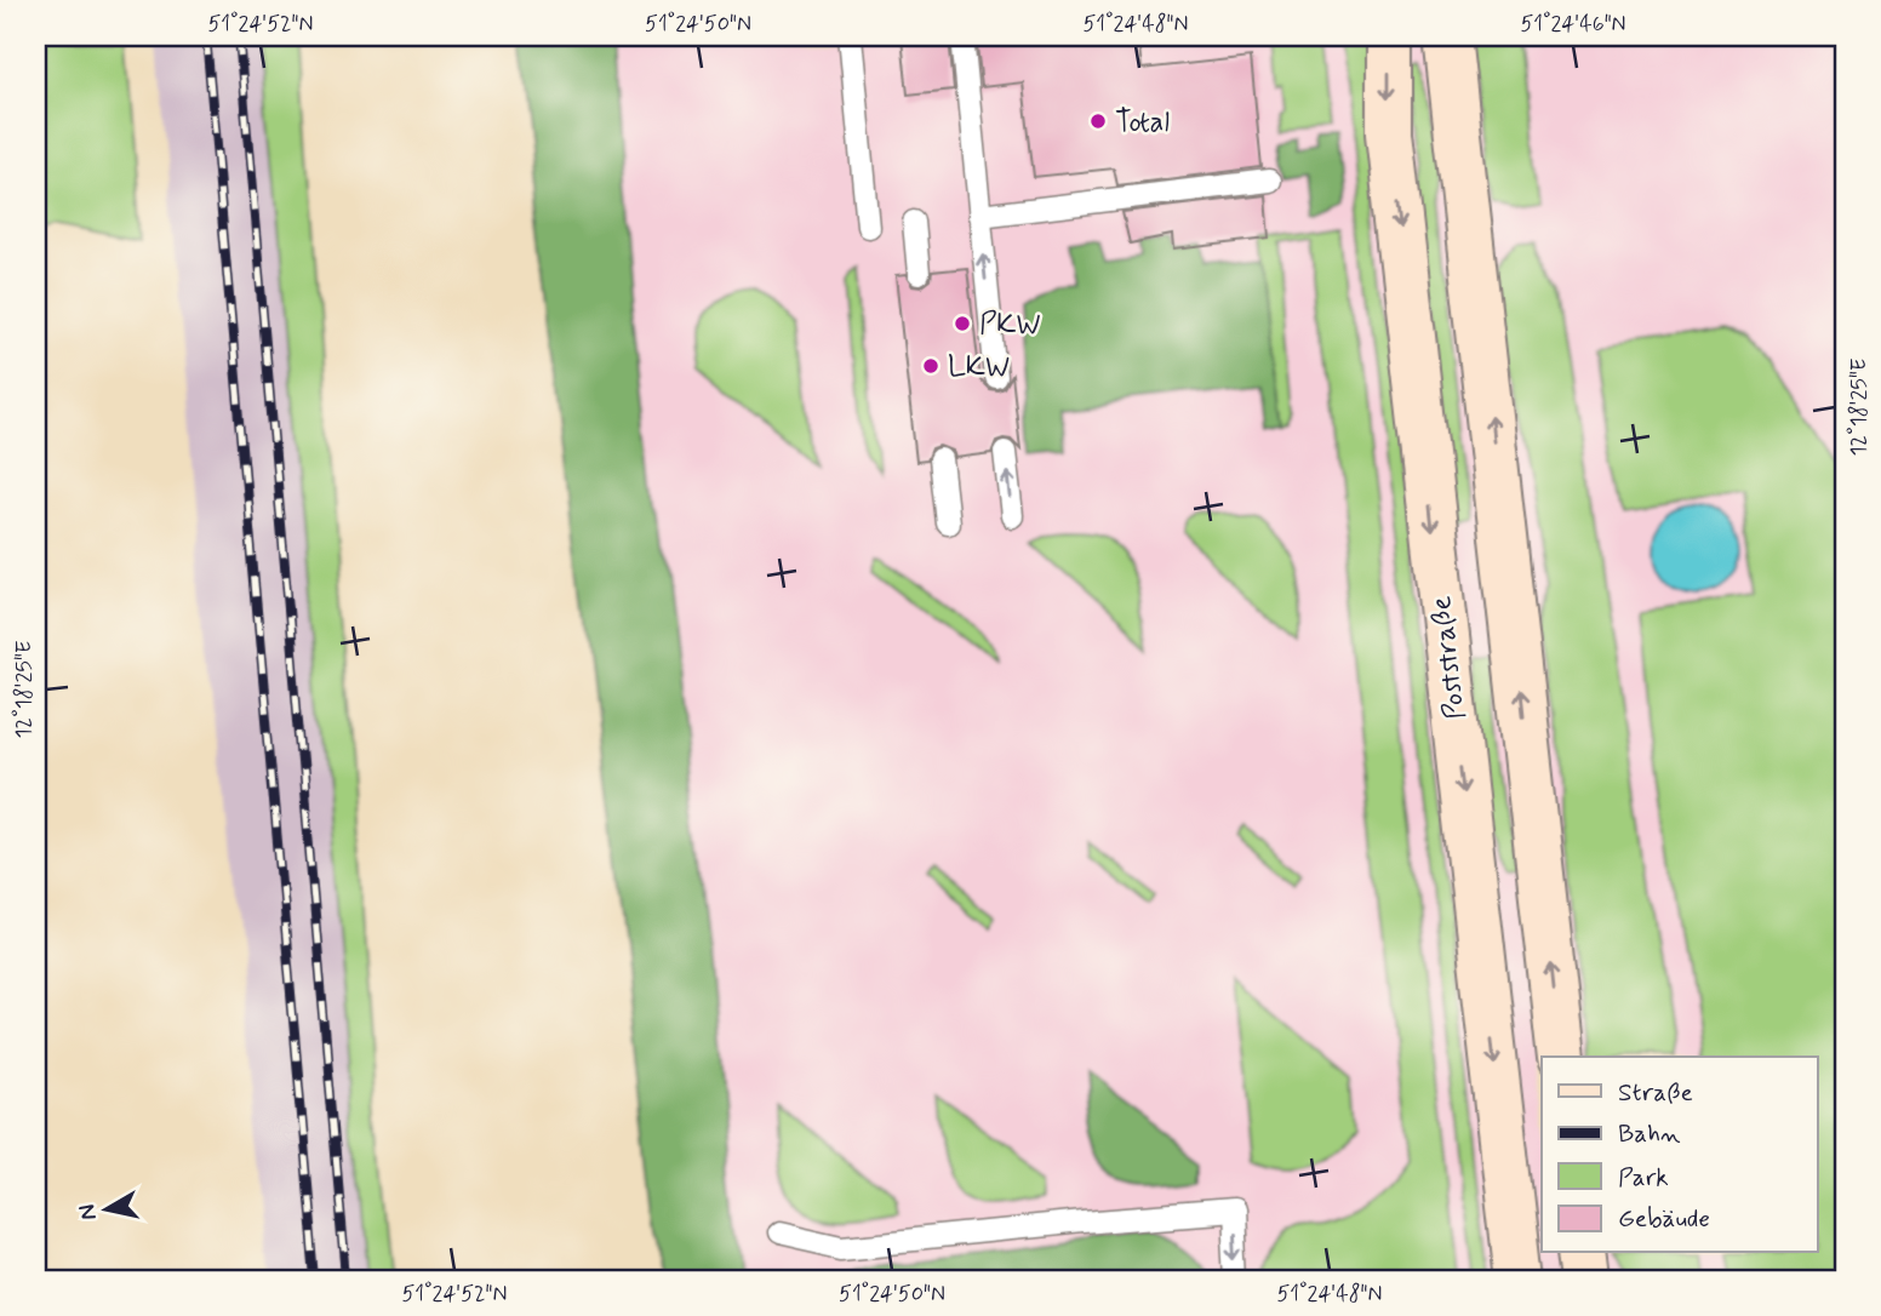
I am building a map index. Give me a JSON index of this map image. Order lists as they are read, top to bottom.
{
  "streets": {
    "street": ["Poststraße"]
  },
  "places": ["Total", "PKW", "LKW"],
  "legend": [
    "Straße",
    "Bahn",
    "Park",
    "Gebäude"
  ],
  "north": "left",
  "coordinates": [
    "51°24'52\"N",
    "51°24'50\"N",
    "51°24'48\"N",
    "51°24'46\"N",
    "12°18'25\"E"
  ]
}
